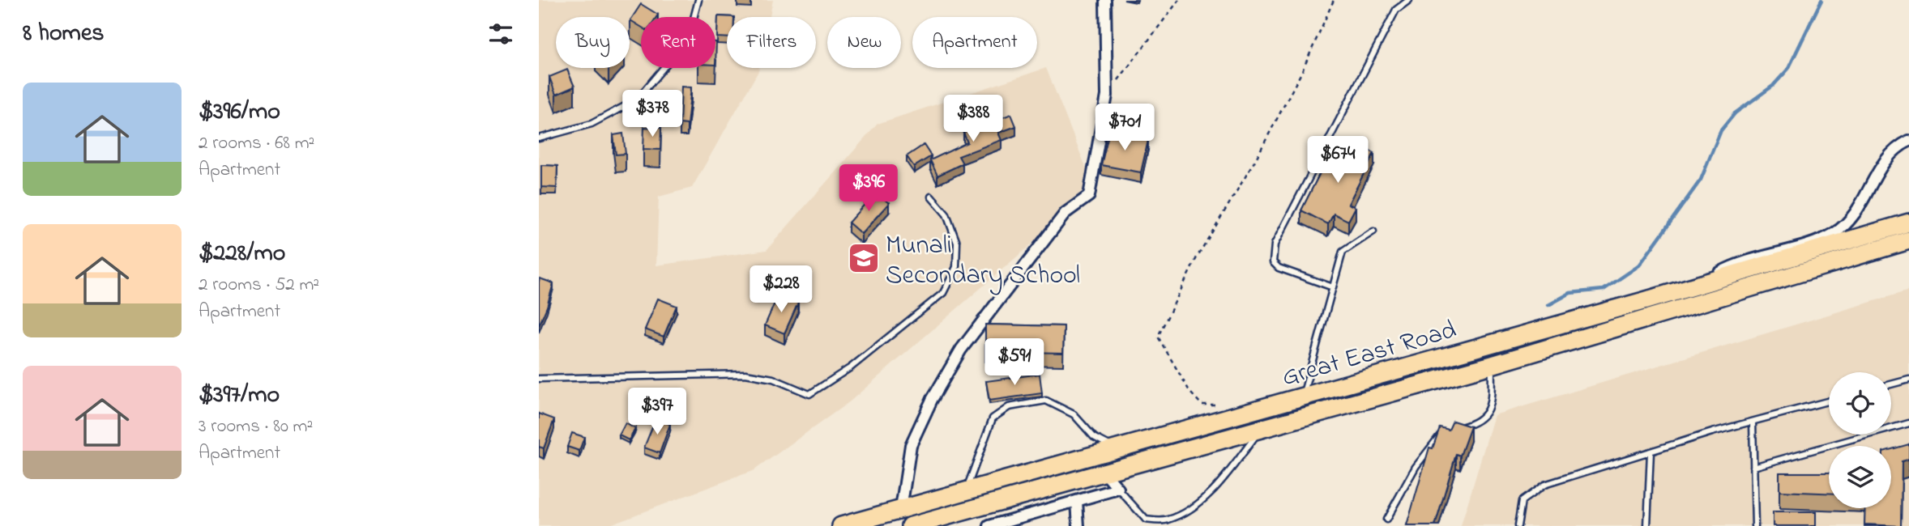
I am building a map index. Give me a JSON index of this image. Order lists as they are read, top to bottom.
{
  "streets": {
    "main road": ["Great East Road"]
  },
  "places": {
    "school or university": ["Munali Secondary School"]
  },
  "page": {
    "heading": "8 homes",
    "chip": [
      "Buy",
      "Rent",
      "Filters",
      "New",
      "Apartment"
    ],
    "list": [
      {
        "name": "$396/mo",
        "note": "2 rooms · 68 m² · Apartment"
      },
      {
        "name": "$228/mo",
        "note": "2 rooms · 52 m² · Apartment"
      },
      {
        "name": "$397/mo",
        "note": "3 rooms · 80 m² · Apartment"
      }
    ],
    "price": [
      "$378",
      "$388",
      "$701",
      "$674",
      "$396",
      "$228",
      "$591",
      "$397"
    ]
  }
}
